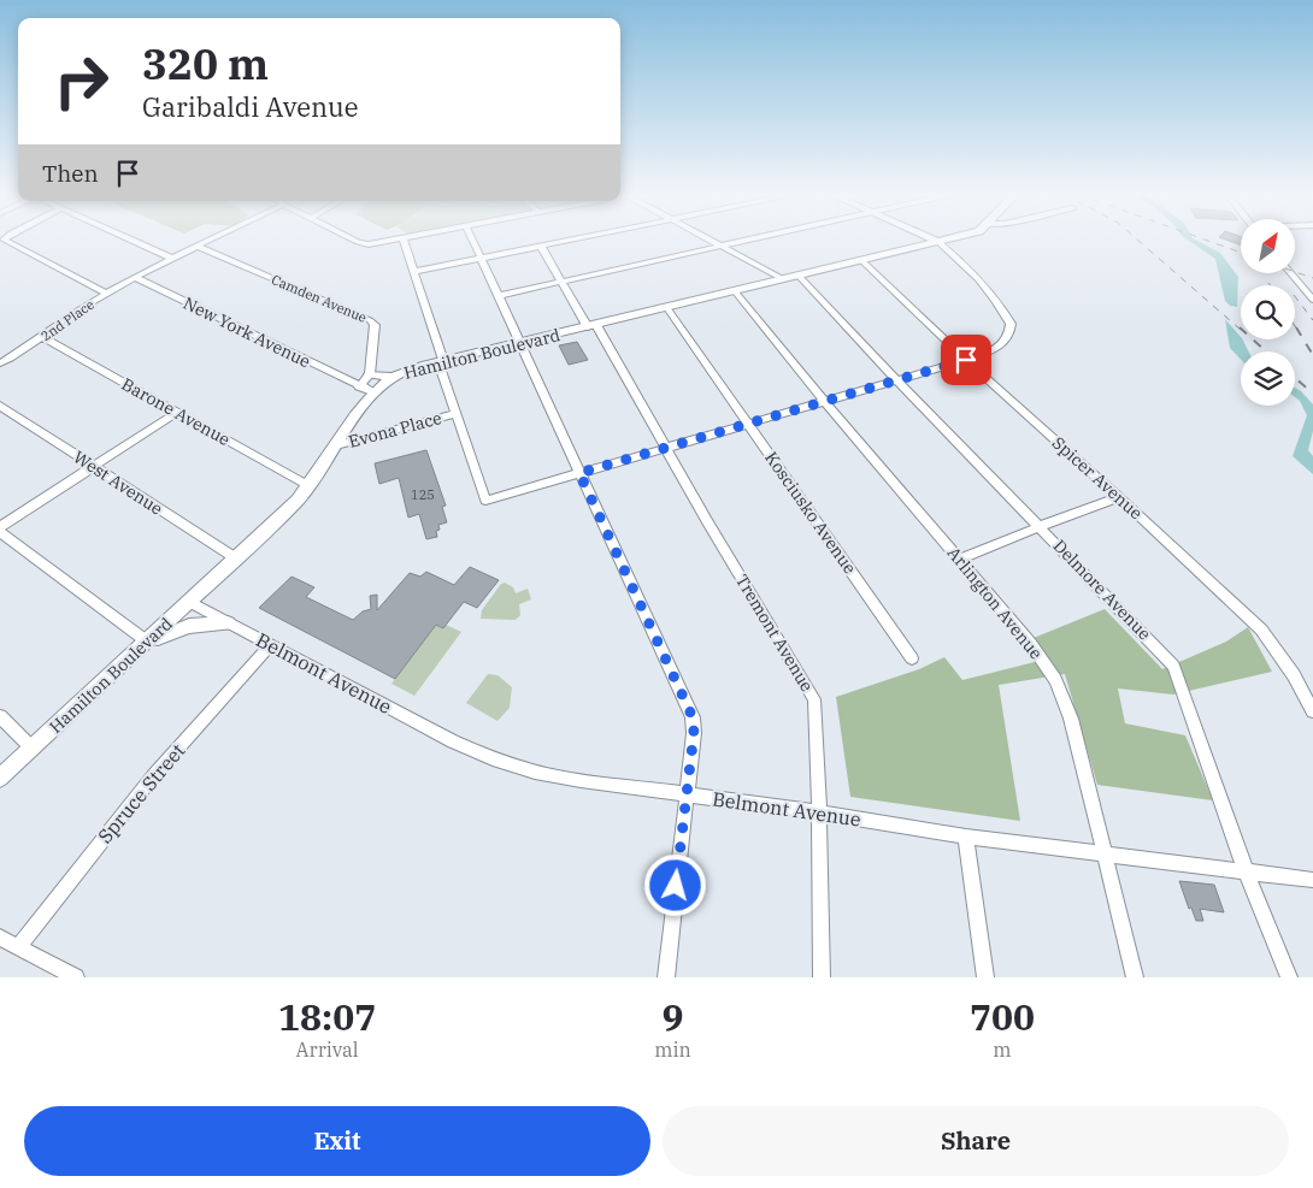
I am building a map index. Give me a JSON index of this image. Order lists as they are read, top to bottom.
{
  "streets": {
    "main road": ["Hamilton Boulevard"],
    "street": [
      "Camden Avenue",
      "2nd Place",
      "New York Avenue",
      "Barone Avenue",
      "Evona Place",
      "Spicer Avenue",
      "West Avenue",
      "Kosciusko Avenue",
      "Delmore Avenue",
      "Arlington Avenue",
      "Tremont Avenue",
      "Belmont Avenue",
      "Spruce Street"
    ]
  },
  "crossings": [
    ["2nd Place", "New York Avenue"],
    ["2nd Place", "Barone Avenue"],
    ["New York Avenue", "Hamilton Boulevard"],
    ["Hamilton Boulevard", "Barone Avenue"],
    ["Hamilton Boulevard", "Evona Place"],
    ["Hamilton Boulevard", "Spicer Avenue"],
    ["Hamilton Boulevard", "West Avenue"],
    ["Hamilton Boulevard", "Kosciusko Avenue"],
    ["Hamilton Boulevard", "Delmore Avenue"],
    ["Hamilton Boulevard", "Arlington Avenue"],
    ["Hamilton Boulevard", "Tremont Avenue"],
    ["Hamilton Boulevard", "Belmont Avenue"],
    ["Delmore Avenue", "Belmont Avenue"],
    ["Arlington Avenue", "Belmont Avenue"],
    ["Tremont Avenue", "Belmont Avenue"],
    ["Belmont Avenue", "Spruce Street"]
  ],
  "house_numbers": ["125"],
  "north": "top right",
  "page": {
    "turn": ["320 m", "Garibaldi Avenue"],
    "then": "Then",
    "eta": [
      "18:07",
      "Arrival",
      "9",
      "min",
      "700",
      "m"
    ],
    "buttons": ["Exit", "Share"]
  }
}
